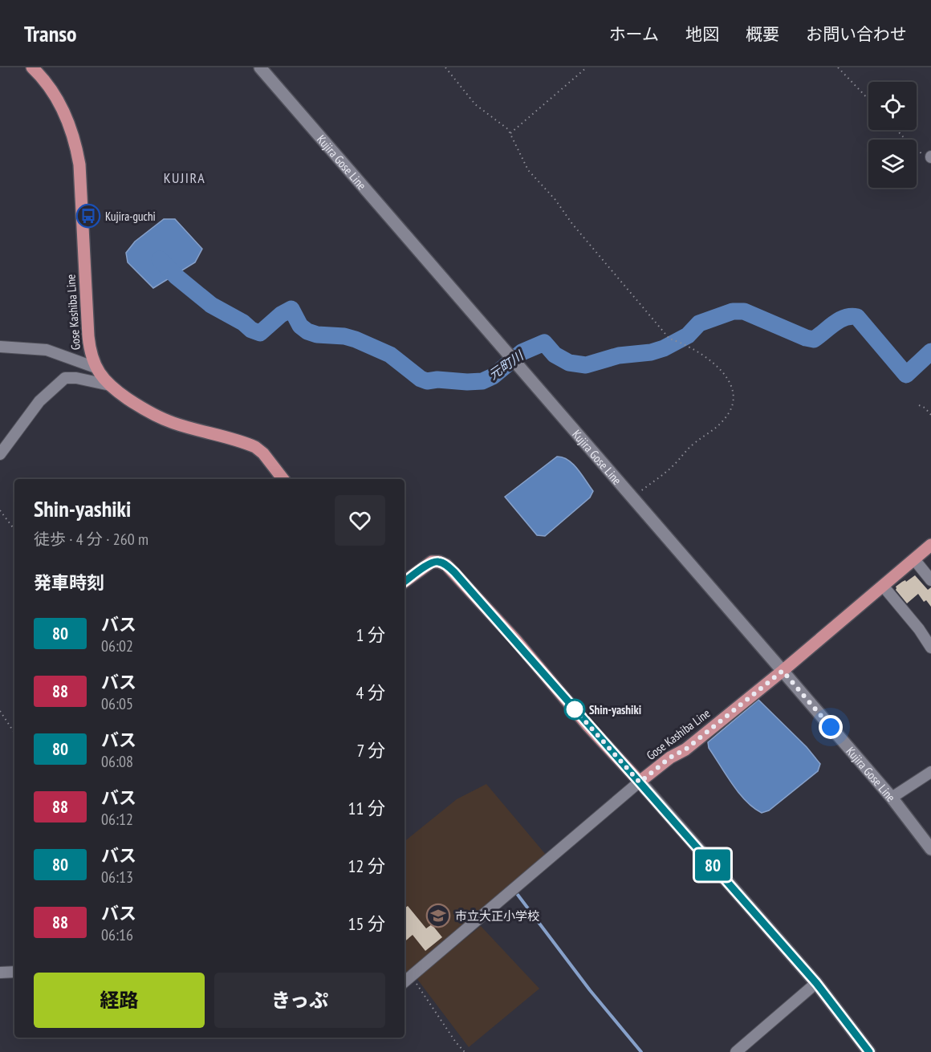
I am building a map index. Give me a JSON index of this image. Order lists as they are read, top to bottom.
{
  "streets": {
    "main road": ["Kujira Gose Line", "Gose Kashiba Line"]
  },
  "crossings": [
    ["Kujira Gose Line", "Gose Kashiba Line"]
  ],
  "districts": ["KUJIRA"],
  "water": ["元町川"],
  "places": {
    "bus stop": ["Kujira-guchi"],
    "other": ["Shin-yashiki"],
    "school or university": ["市立大正小学校"]
  },
  "lines": ["bus line 80"],
  "page": {
    "header": "Transo",
    "nav": [
      "ホーム",
      "地図",
      "概要",
      "お問い合わせ"
    ],
    "on_map": "80",
    "heading": [
      ["Shin-yashiki", "徒歩 · 4 分 · 260 m"],
      "発車時刻"
    ],
    "list": [
      {
        "mark": "80",
        "name": "バス",
        "note": "06:02",
        "value": "1 分"
      },
      {
        "mark": "88",
        "name": "バス",
        "note": "06:05",
        "value": "4 分"
      },
      {
        "mark": "80",
        "name": "バス",
        "note": "06:08",
        "value": "7 分"
      },
      {
        "mark": "88",
        "name": "バス",
        "note": "06:12",
        "value": "11 分"
      },
      {
        "mark": "80",
        "name": "バス",
        "note": "06:13",
        "value": "12 分"
      },
      {
        "mark": "88",
        "name": "バス",
        "note": "06:16",
        "value": "15 分"
      }
    ],
    "buttons": ["経路", "きっぷ"]
  }
}
